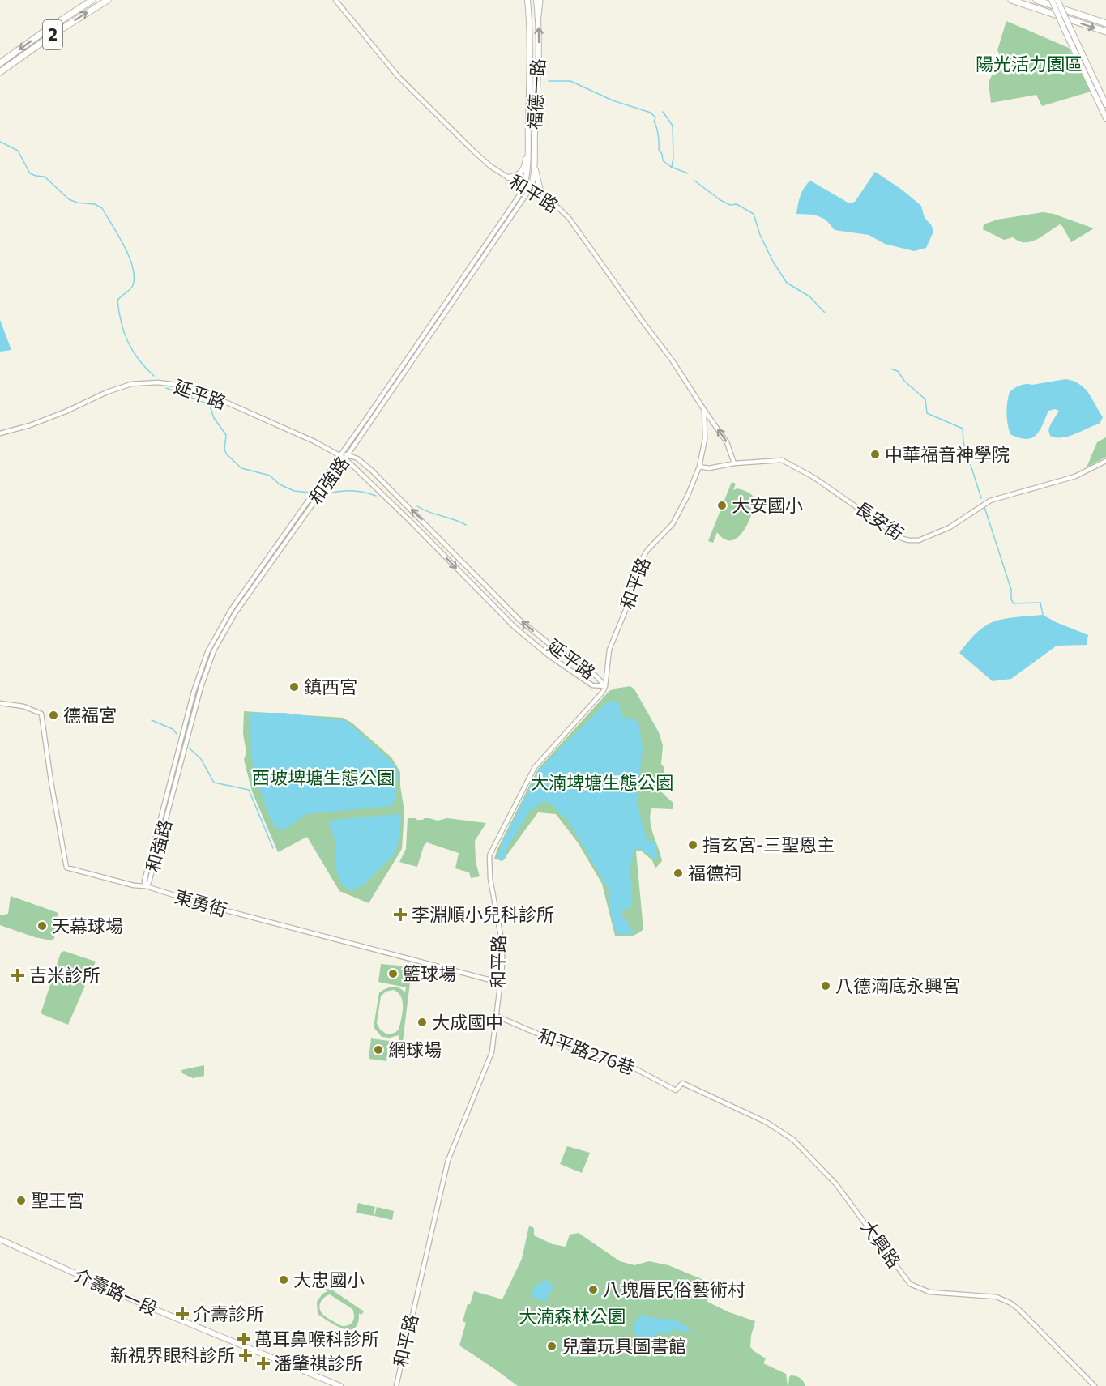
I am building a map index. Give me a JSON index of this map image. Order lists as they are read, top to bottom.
{
  "streets": {
    "highway": ["2"],
    "main road": ["福德一路", "介壽路一段"],
    "street": [
      "和平路",
      "延平路",
      "和強路",
      "長安街",
      "東勇街",
      "和平路276巷",
      "大興路"
    ]
  },
  "crossings": [
    ["福德一路", "和平路"],
    ["福德一路", "和強路"],
    ["和平路", "延平路"],
    ["和平路", "和強路"],
    ["和平路", "長安街"],
    ["和平路", "東勇街"],
    ["和平路", "和平路276巷"],
    ["延平路", "和強路"],
    ["和強路", "東勇街"],
    ["和平路276巷", "大興路"]
  ],
  "parks": [
    "陽光活力園區",
    "西坡埤塘生態公園",
    "大湳埤塘生態公園",
    "大湳森林公園"
  ],
  "places": {
    "other": [
      "中華福音神學院",
      "大安國小",
      "鎮西宮",
      "德福宮",
      "指玄宮-三聖恩主",
      "福德祠",
      "天幕球場",
      "籃球場",
      "八德湳底永興宮",
      "大成國中",
      "網球場",
      "聖王宮",
      "大忠國小",
      "八塊厝民俗藝術村",
      "兒童玩具圖書館"
    ],
    "health": [
      "李淵順小兒科診所",
      "吉米診所",
      "介壽診所",
      "萬耳鼻喉科診所",
      "新視界眼科診所",
      "潘肇祺診所"
    ]
  }
}
